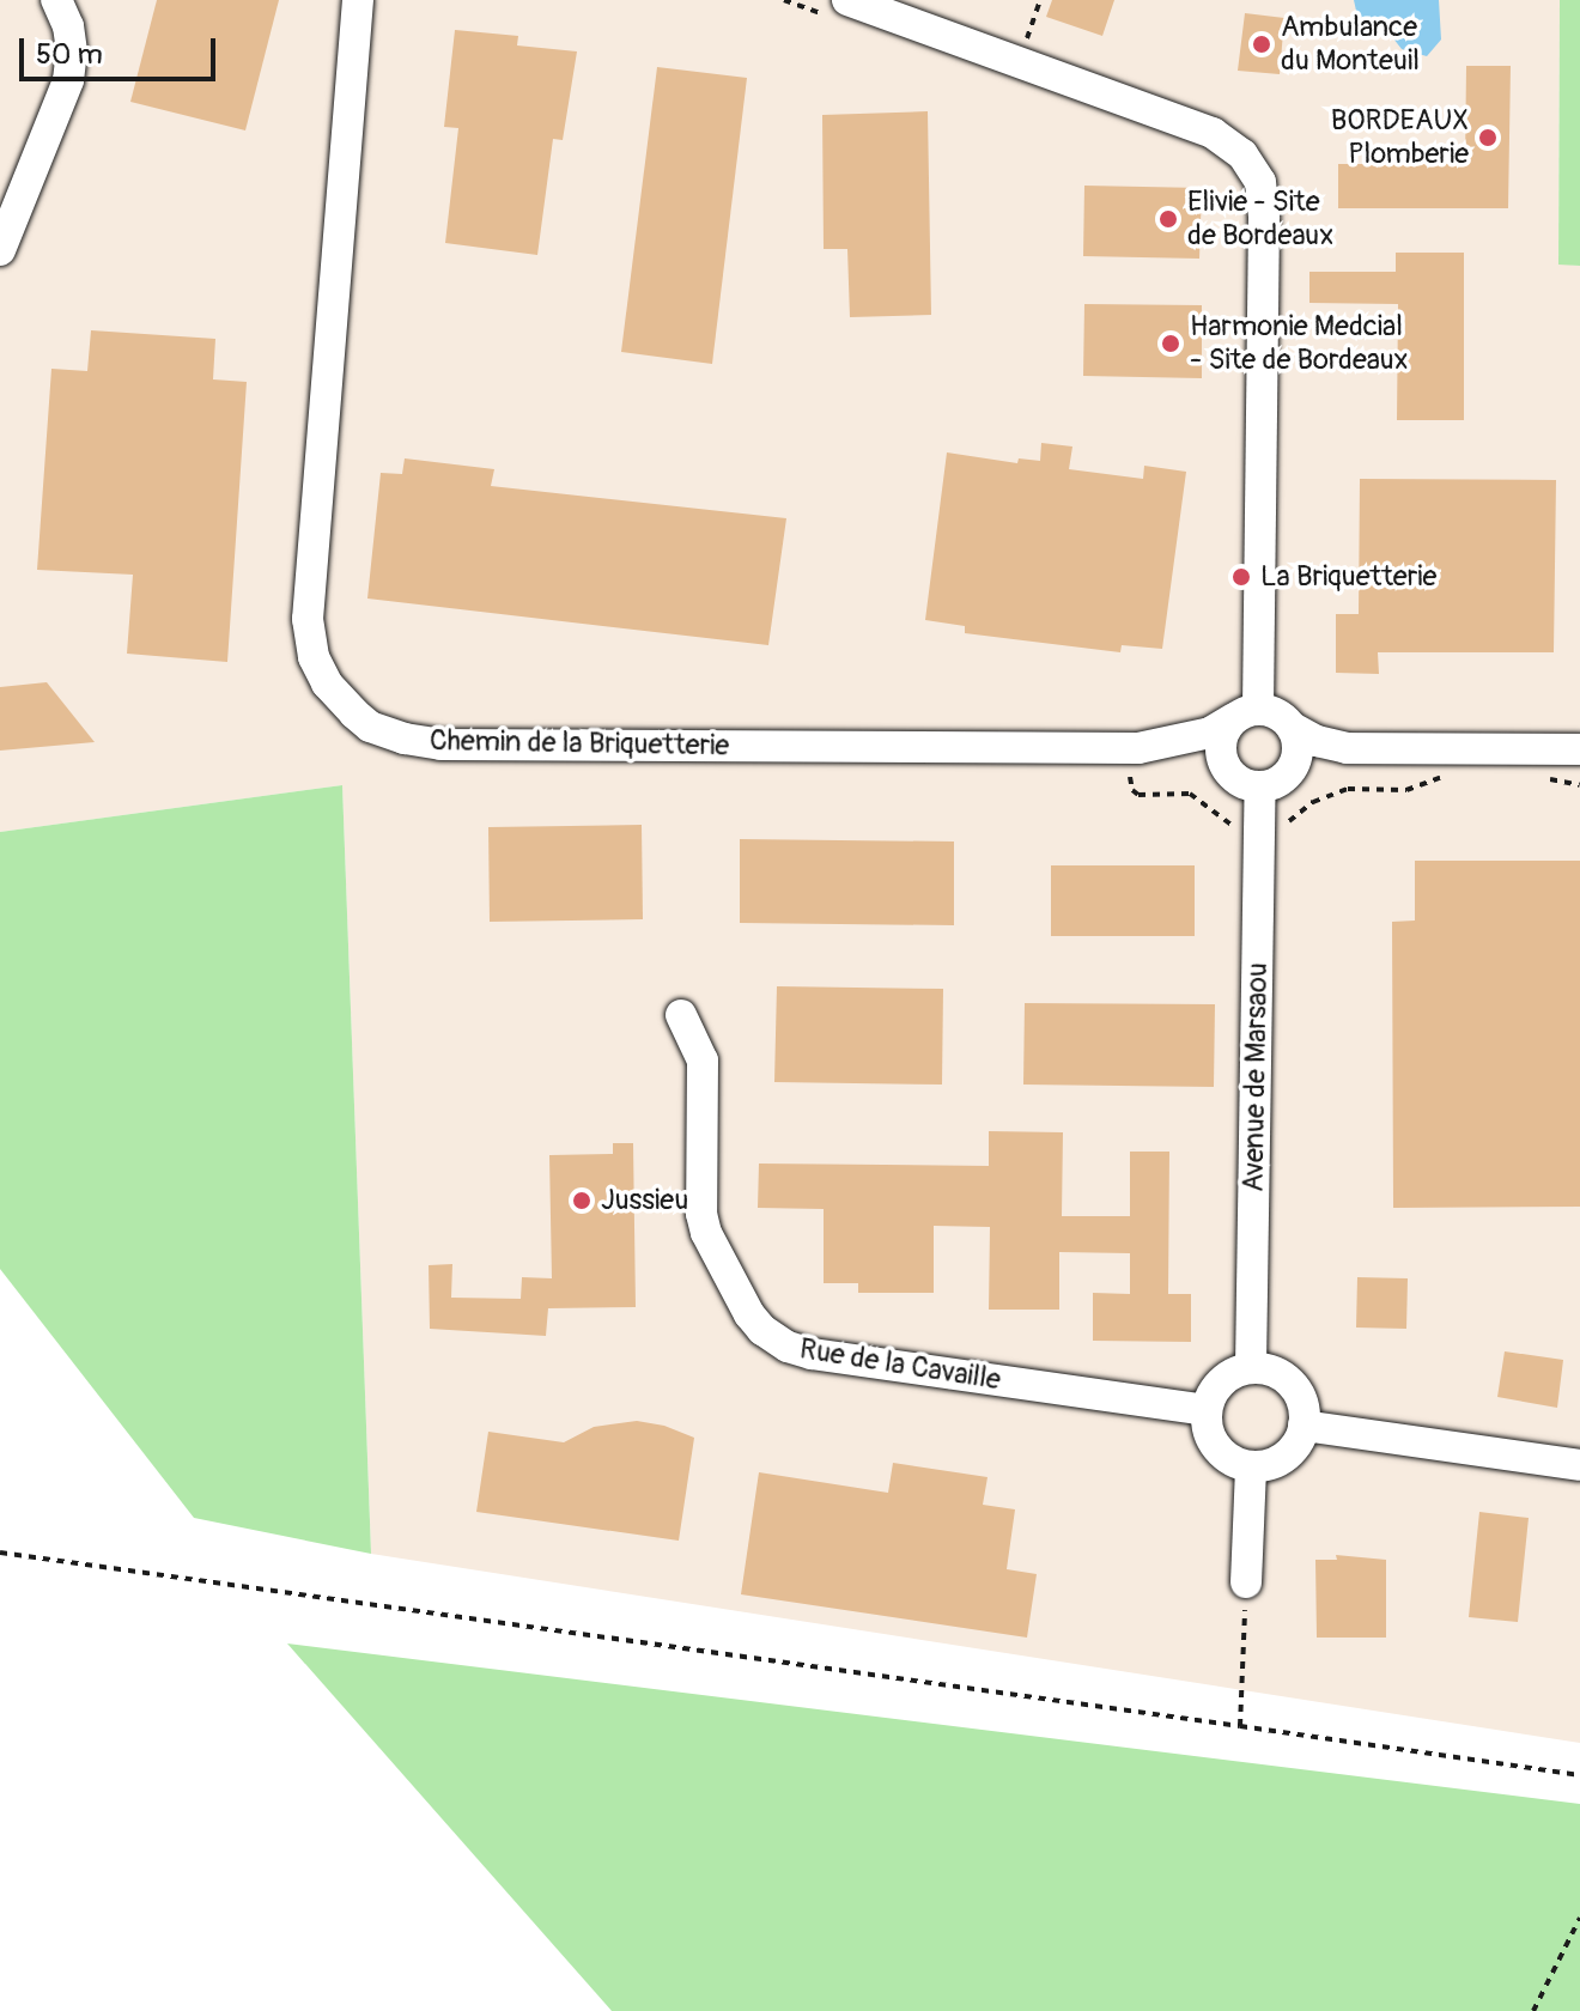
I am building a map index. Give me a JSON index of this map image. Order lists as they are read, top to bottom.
{
  "streets": {
    "street": ["Chemin de la Briquetterie", "Avenue de Marsaou", "Rue de la Cavaille"]
  },
  "crossings": [
    ["Chemin de la Briquetterie", "Avenue de Marsaou"],
    ["Avenue de Marsaou", "Rue de la Cavaille"]
  ],
  "places": [
    "Ambulance du Monteuil",
    "BORDEAUX Plomberie",
    "Elivie - Site de Bordeaux",
    "Harmonie Medcial - Site de Bordeaux",
    "La Briquetterie",
    "Jussieu"
  ],
  "scale_bar": "50 m"
}
